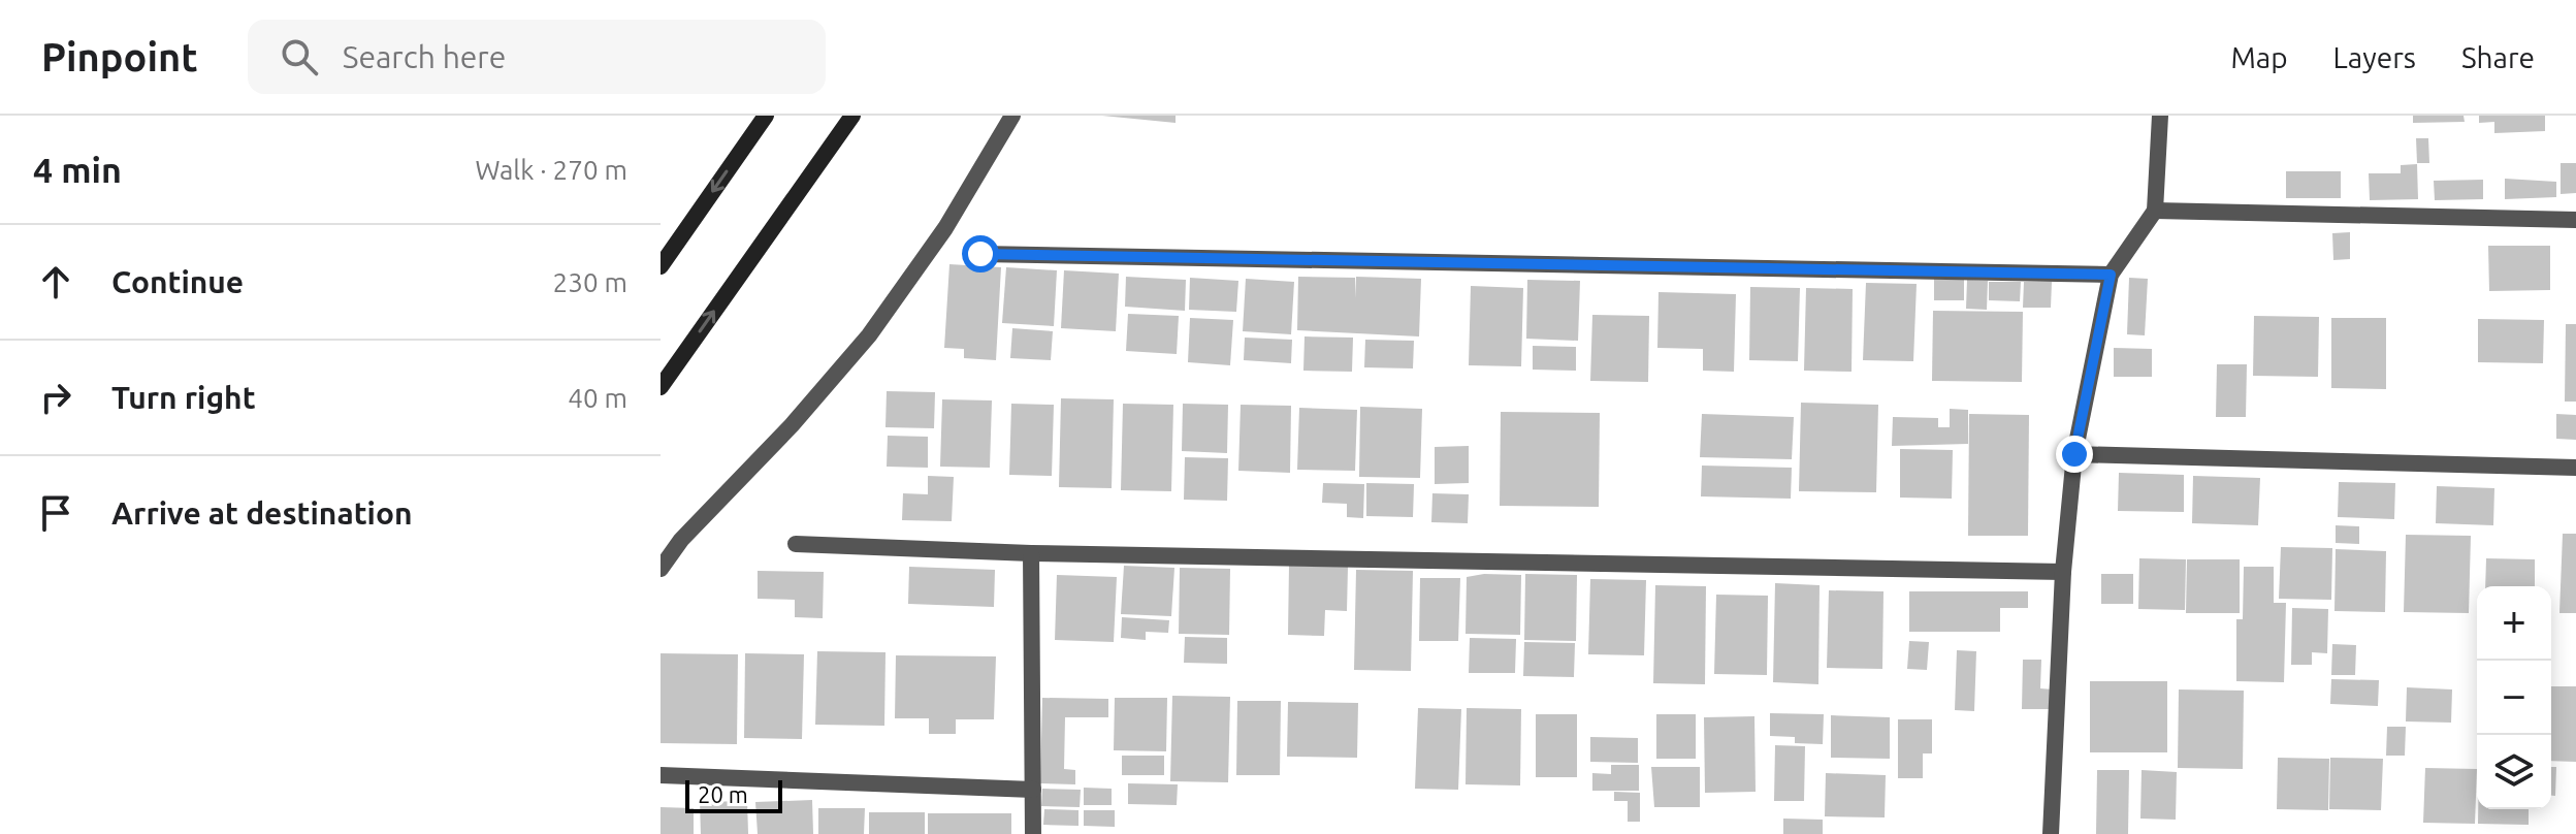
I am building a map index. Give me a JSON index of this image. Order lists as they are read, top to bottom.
{
  "scale_bar": "20 m",
  "page": {
    "header": "Pinpoint",
    "search": "Search here",
    "nav": ["Map", "Layers", "Share"],
    "heading": ["4 min", "Walk · 270 m"],
    "list": [
      ["Continue", "230 m"],
      ["Turn right", "40 m"],
      "Arrive at destination"
    ],
    "map_buttons": ["+", "−"],
    "scale": "20 m"
  }
}
